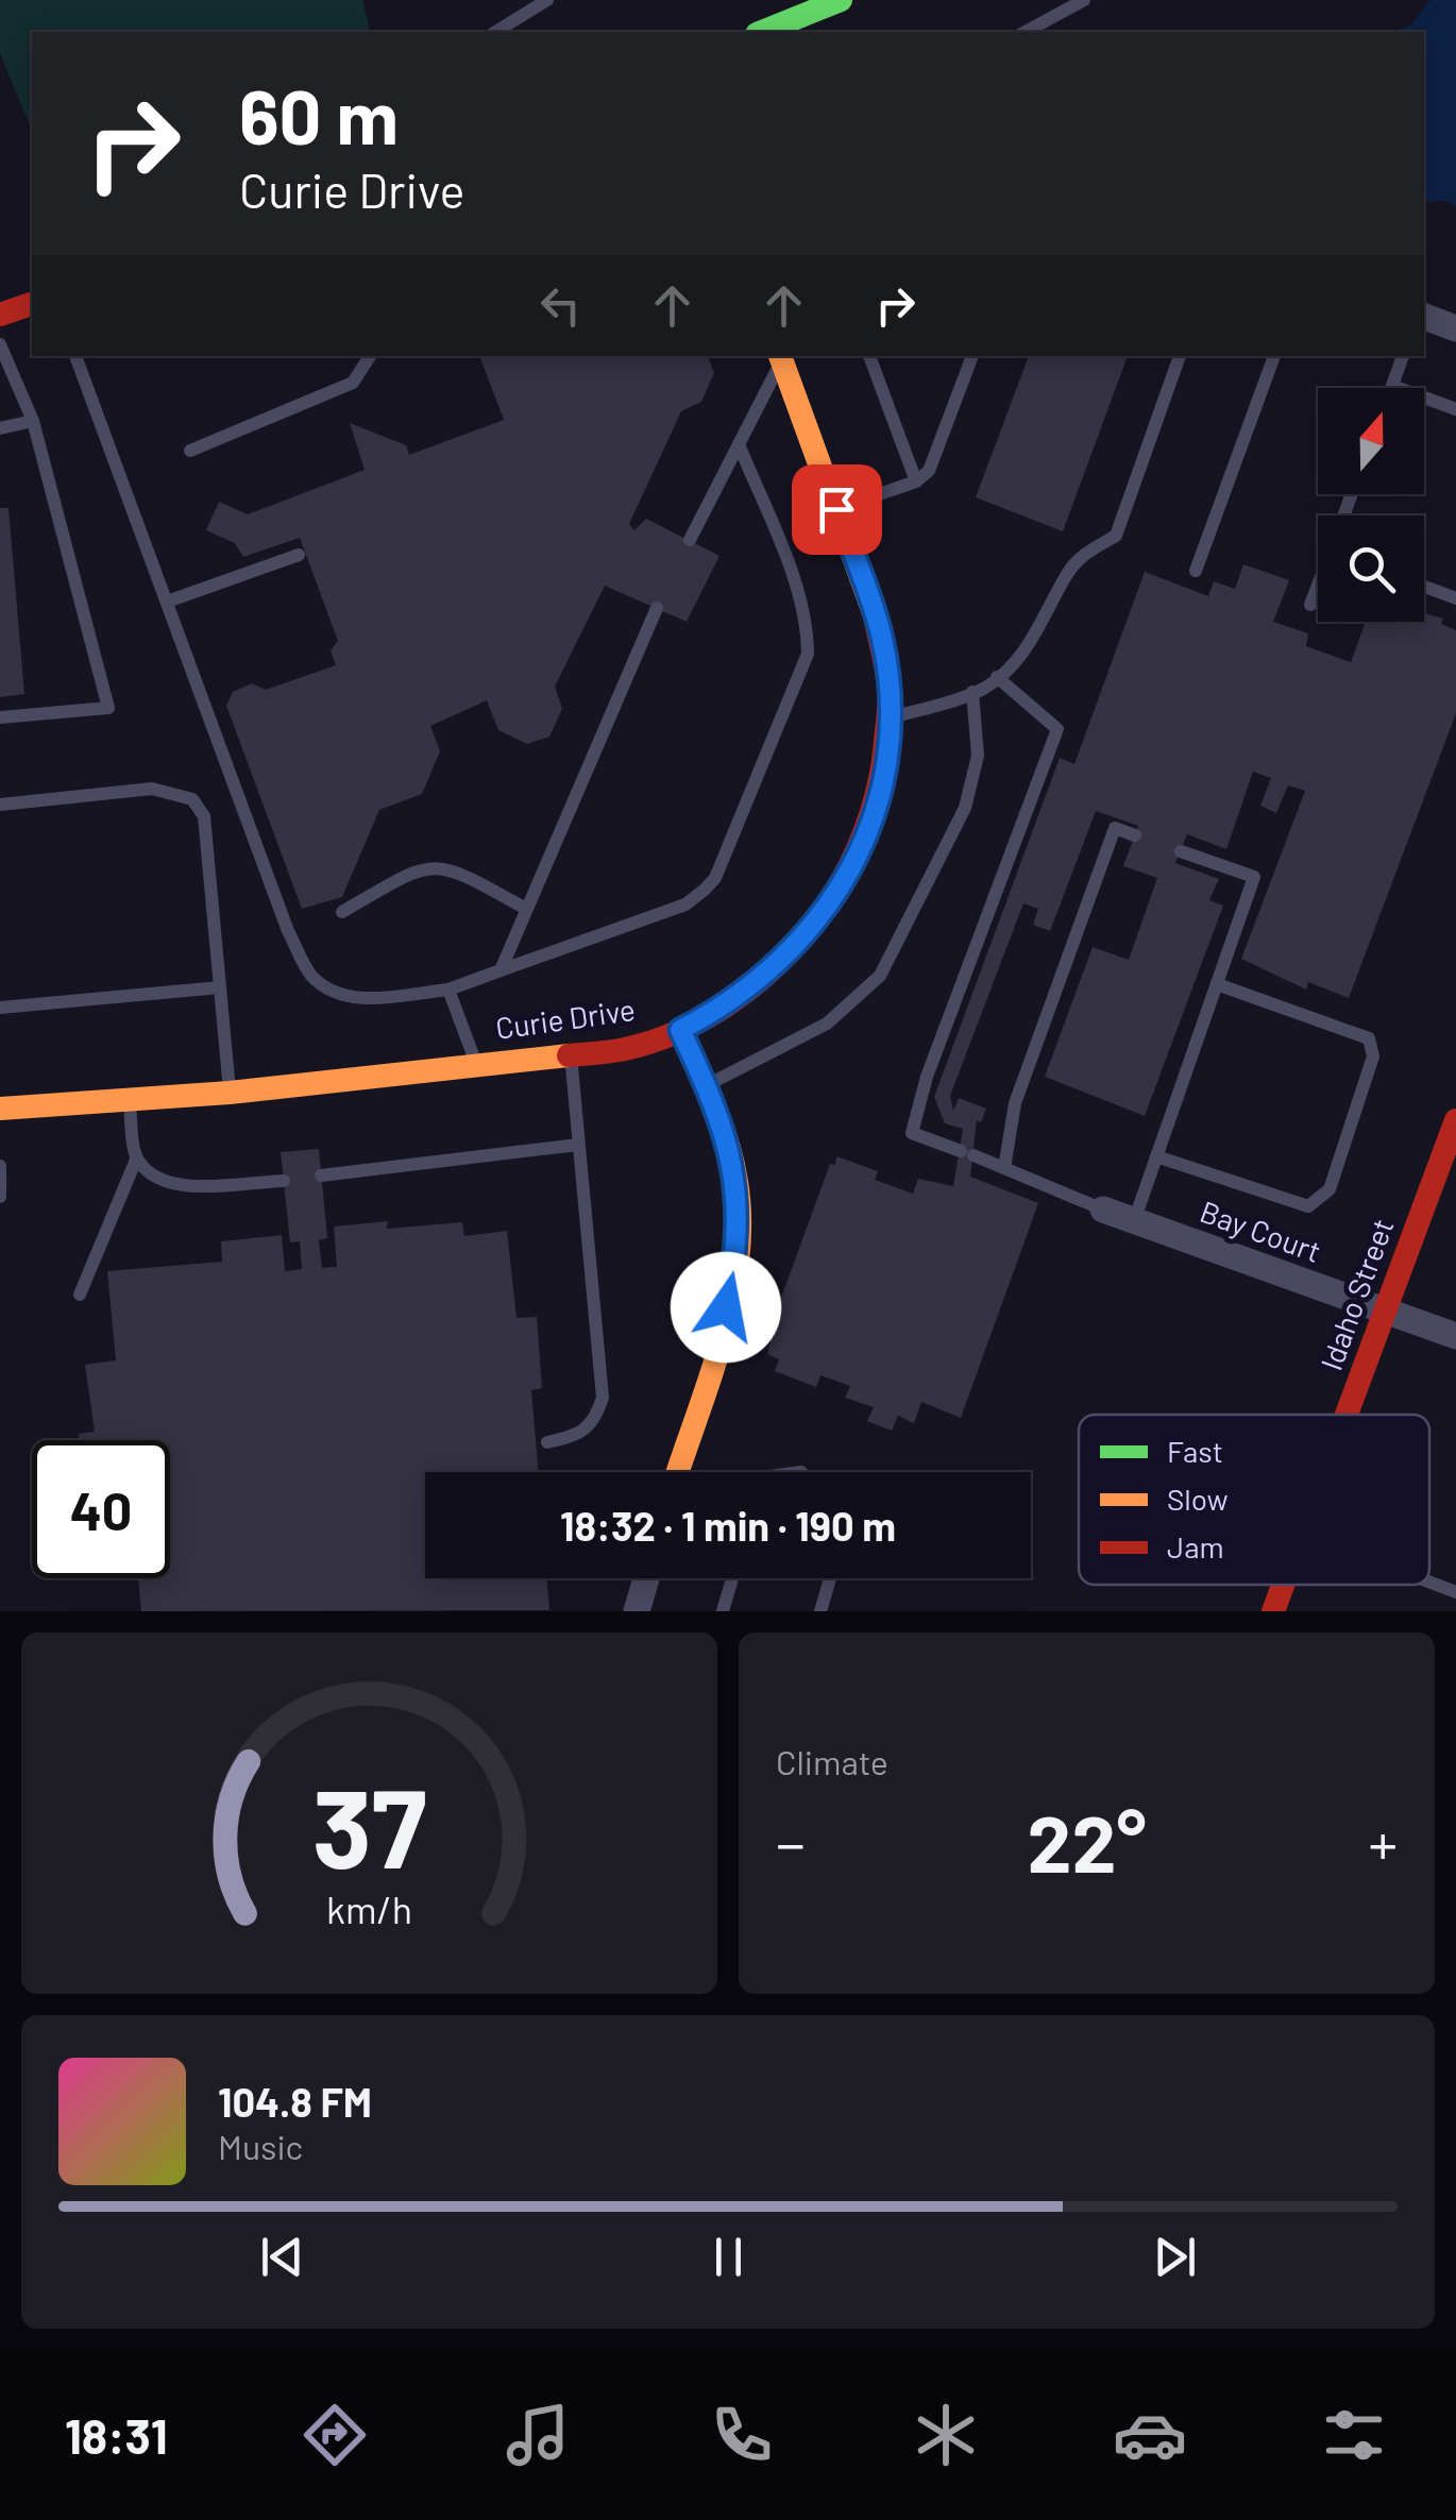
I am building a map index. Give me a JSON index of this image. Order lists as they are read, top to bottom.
{
  "streets": {
    "street": ["Curie Drive", "Bay Court", "Idaho Street"]
  },
  "crossings": [
    ["Bay Court", "Idaho Street"]
  ],
  "legend": ["Fast", "Slow", "Jam"],
  "north": "top",
  "page": {
    "turn": ["60 m", "Curie Drive"],
    "limit": "40",
    "trip": "18:32 · 1 min · 190 m",
    "tile": "Climate",
    "heat": ["−", "22°", "+"],
    "song": ["104.8 FM", "Music"],
    "tabs": "18:31",
    "gauge": ["37", "km/h"]
  }
}
